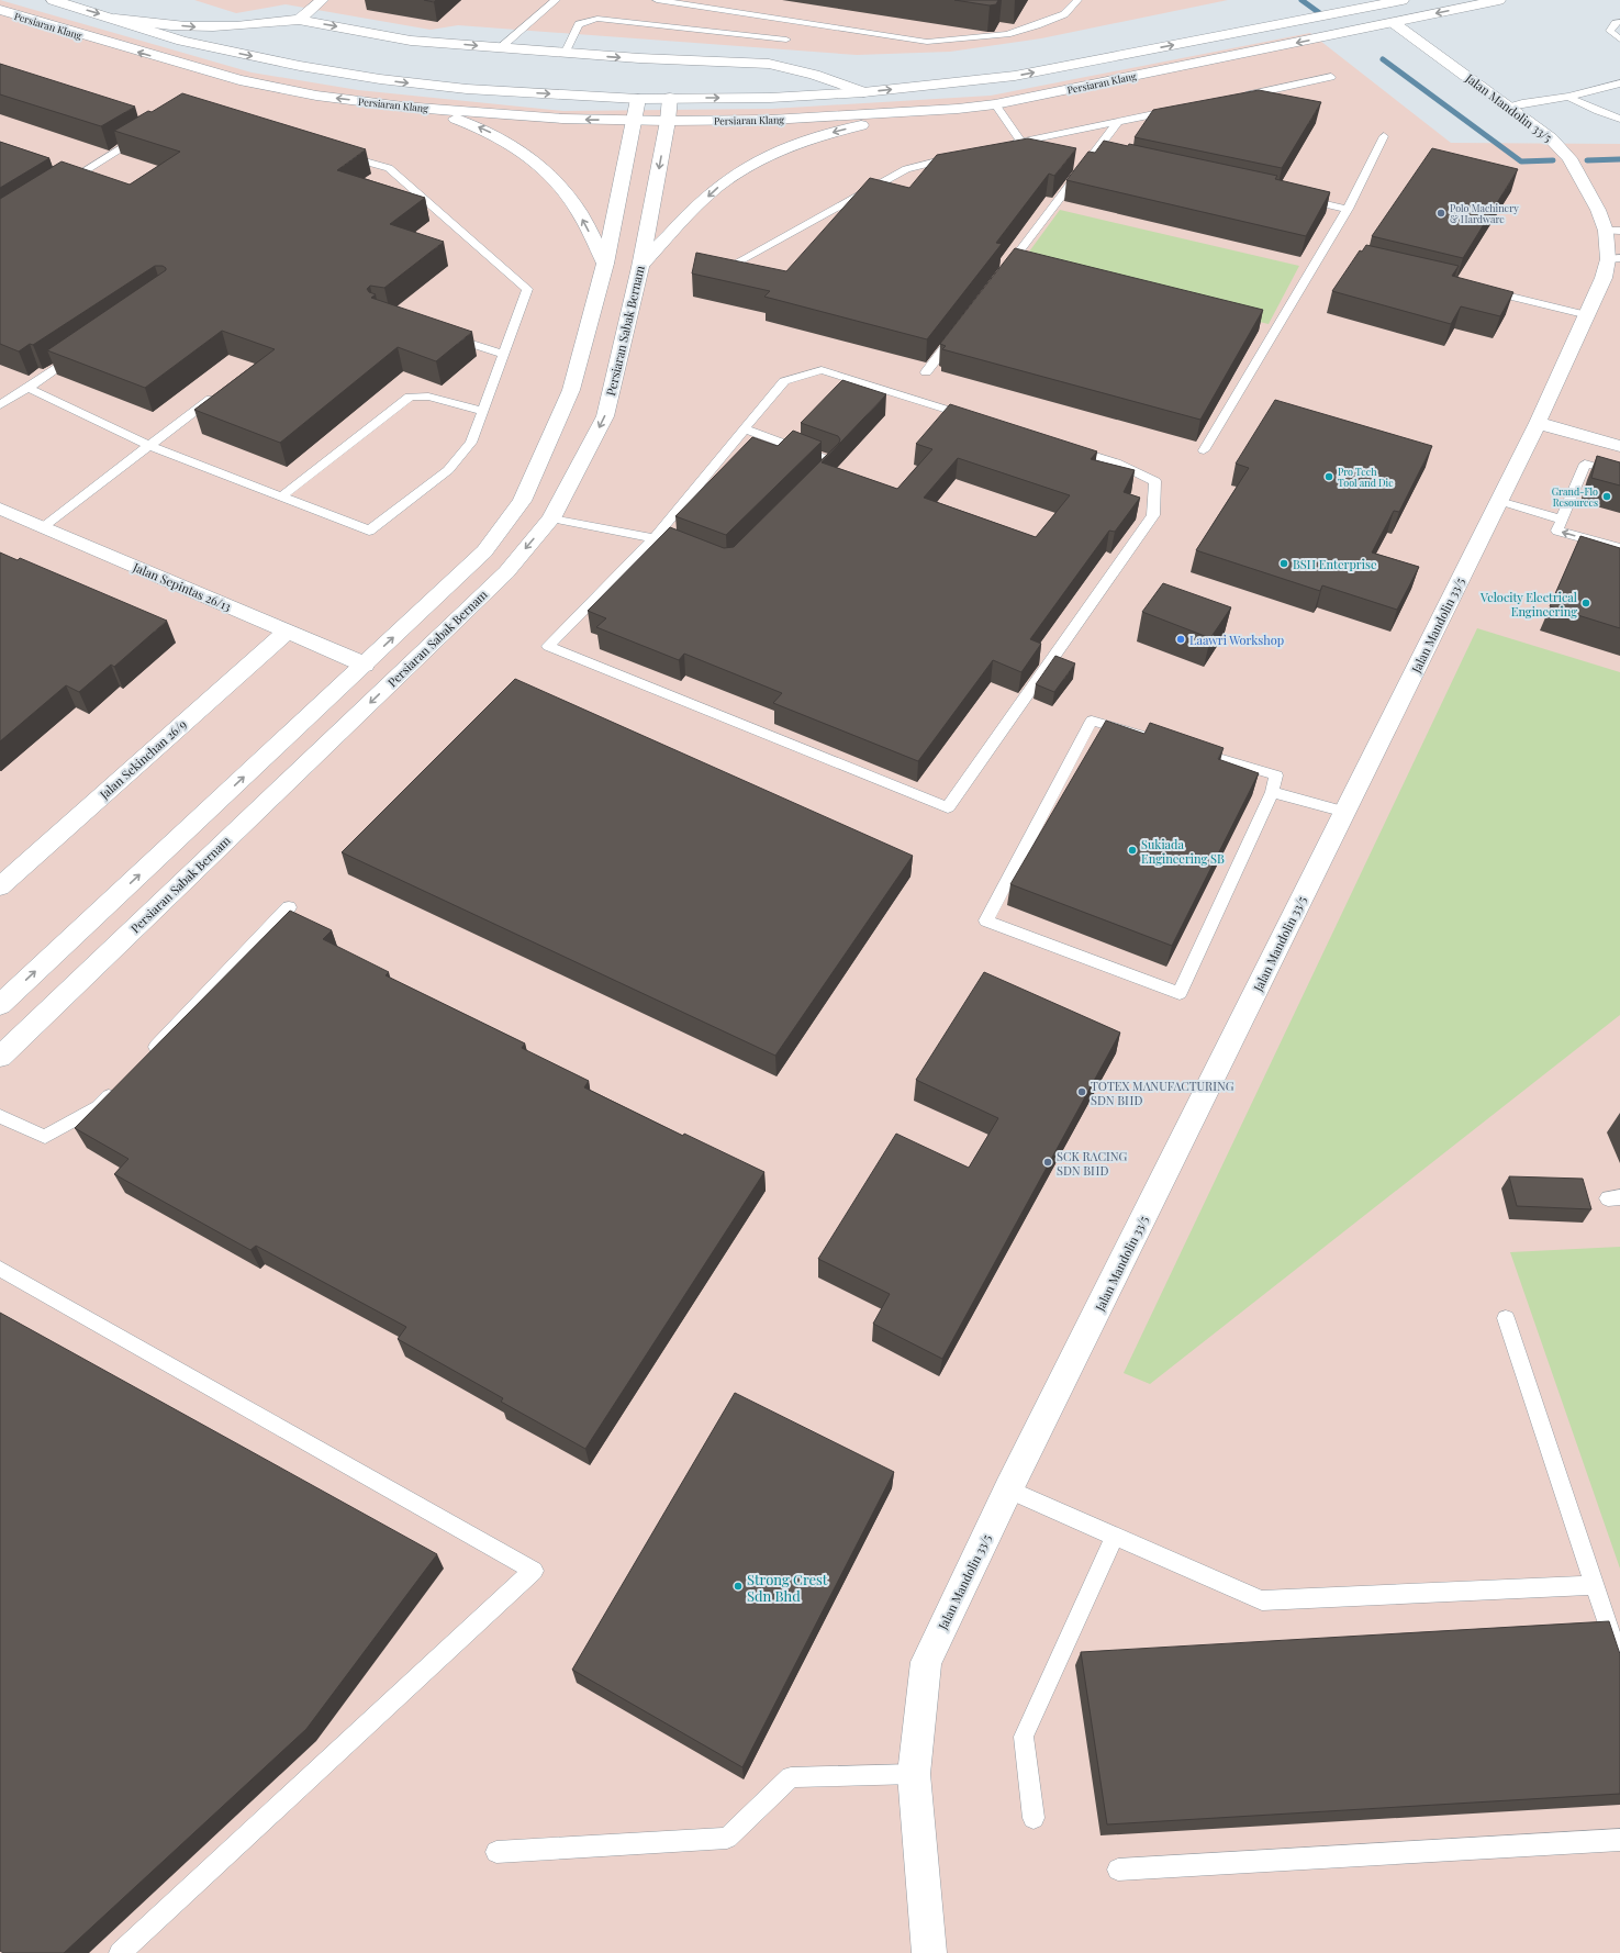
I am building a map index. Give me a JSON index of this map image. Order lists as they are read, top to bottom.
{
  "streets": {
    "street": [
      "Persiaran Klang",
      "Jalan Mandolin 33/5",
      "Persiaran Sabak Bernam",
      "Jalan Sepintas 26/13",
      "Jalan Sekinchan 26/9"
    ]
  },
  "crossings": [
    ["Persiaran Klang", "Jalan Mandolin 33/5"],
    ["Persiaran Klang", "Persiaran Sabak Bernam"],
    ["Jalan Sepintas 26/13", "Jalan Sekinchan 26/9"]
  ],
  "places": [
    "Polo Machinery & Hardware",
    "Pro Tech Tool and Die",
    "Grand-Flo Resources",
    "BSH Enterprise",
    "Velocity Electrical Engineering",
    "Laawri Workshop",
    "Sukiada Engineering SB",
    "TOTEX MANUFACTURING SDN BHD",
    "SCK RACING SDN BHD",
    "Strong Crest Sdn Bhd"
  ]
}
